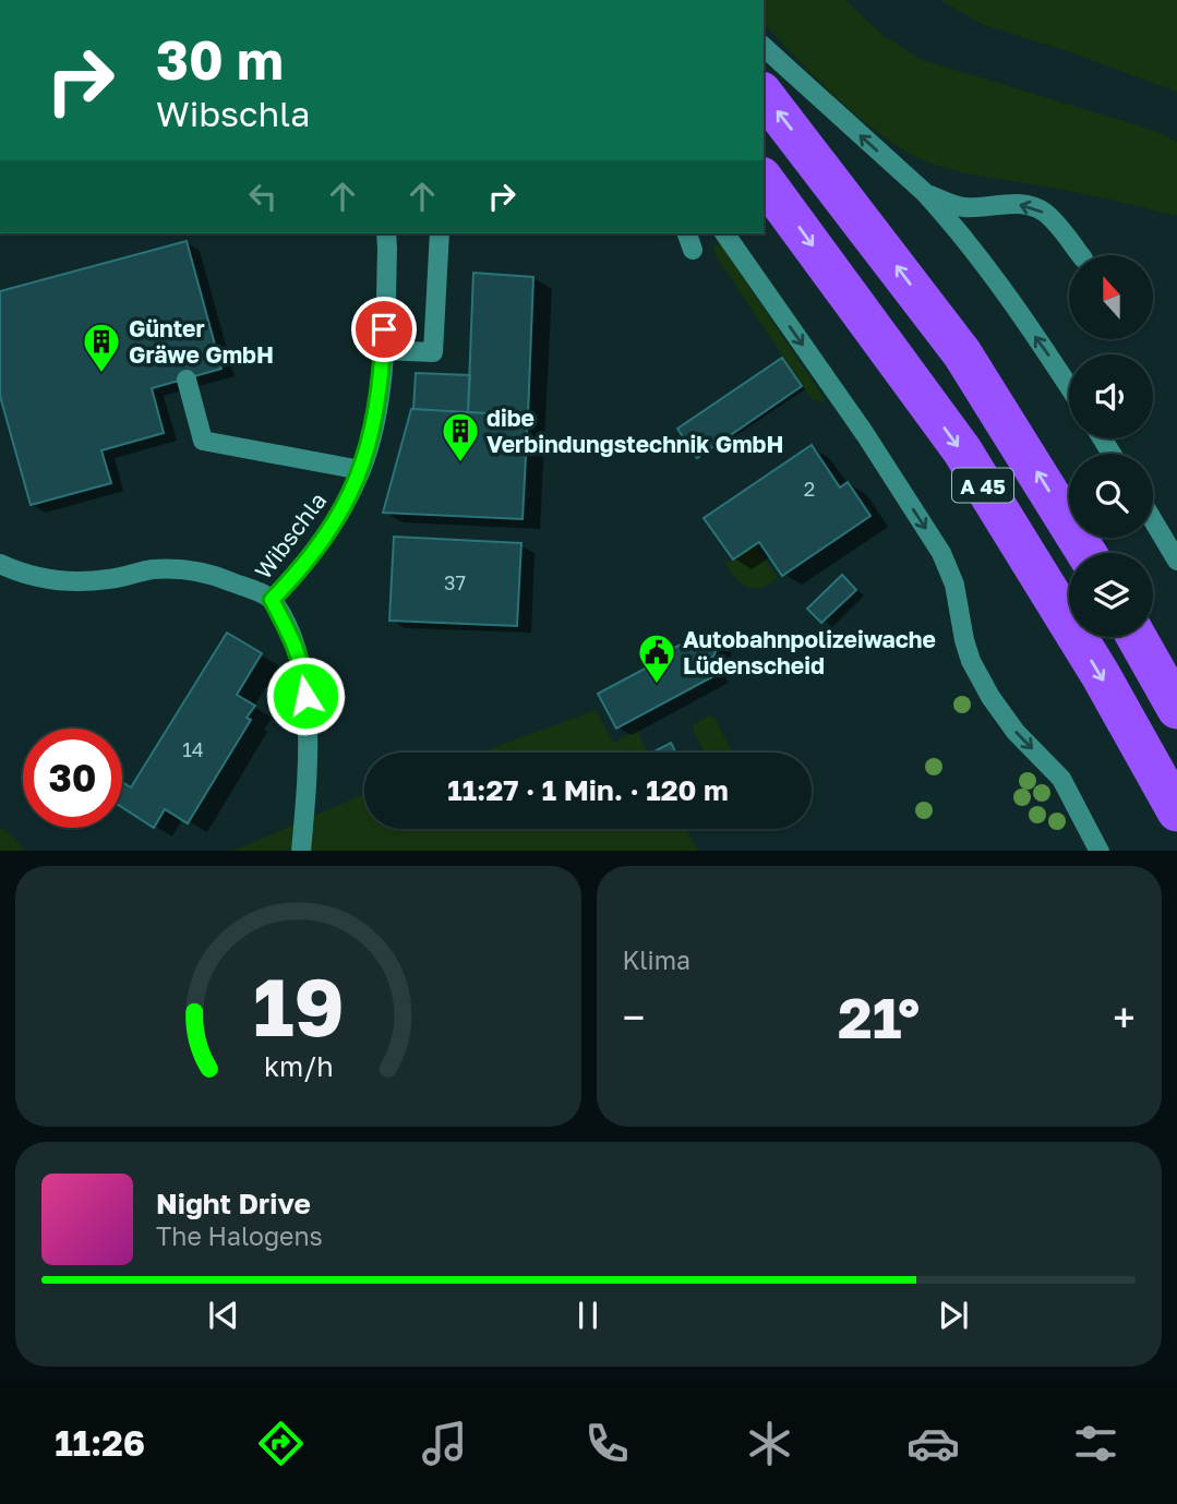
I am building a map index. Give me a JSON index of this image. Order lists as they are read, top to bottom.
{
  "streets": {
    "highway": ["A 45"],
    "street": ["Wibschla"]
  },
  "places": {
    "building": ["Günter Gräwe GmbH", "dibe Verbindungstechnik GmbH"],
    "public building": ["Autobahnpolizeiwache Lüdenscheid"]
  },
  "house_numbers": ["2", "37", "14"],
  "north": "top",
  "page": {
    "turn": ["30 m", "Wibschla"],
    "limit": "30",
    "trip": "11:27 · 1 Min. · 120 m",
    "tile": "Klima",
    "heat": ["−", "21°", "+"],
    "song": ["Night Drive", "The Halogens"],
    "tabs": "11:26",
    "gauge": ["19", "km/h"]
  }
}
